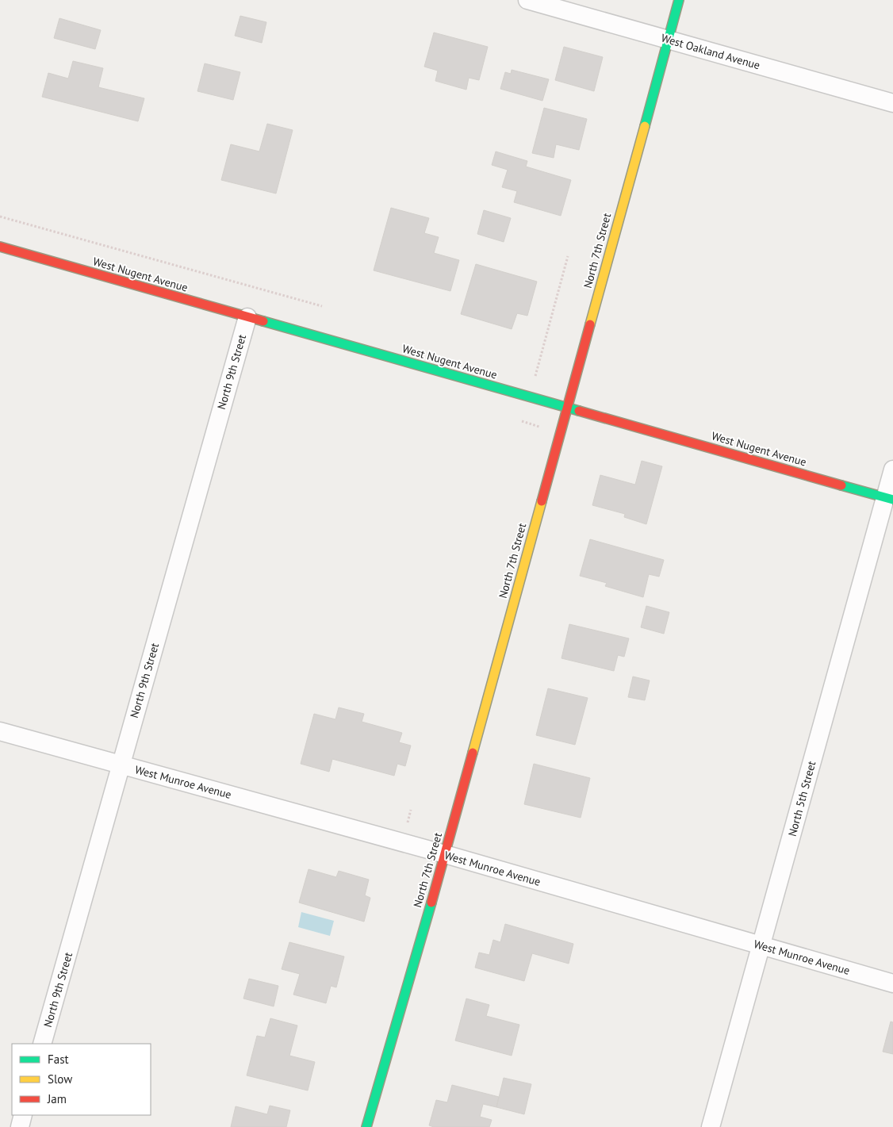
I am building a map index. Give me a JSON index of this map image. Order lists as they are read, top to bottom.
{
  "streets": {
    "street": [
      "West Oakland Avenue",
      "North 7th Street",
      "West Nugent Avenue",
      "North 9th Street",
      "West Munroe Avenue",
      "North 5th Street"
    ]
  },
  "crossings": [
    ["West Oakland Avenue", "North 7th Street"],
    ["North 7th Street", "West Nugent Avenue"],
    ["North 7th Street", "West Munroe Avenue"],
    ["West Nugent Avenue", "North 9th Street"],
    ["West Nugent Avenue", "North 5th Street"],
    ["North 9th Street", "West Munroe Avenue"],
    ["West Munroe Avenue", "North 5th Street"]
  ],
  "legend": ["Fast", "Slow", "Jam"]
}
